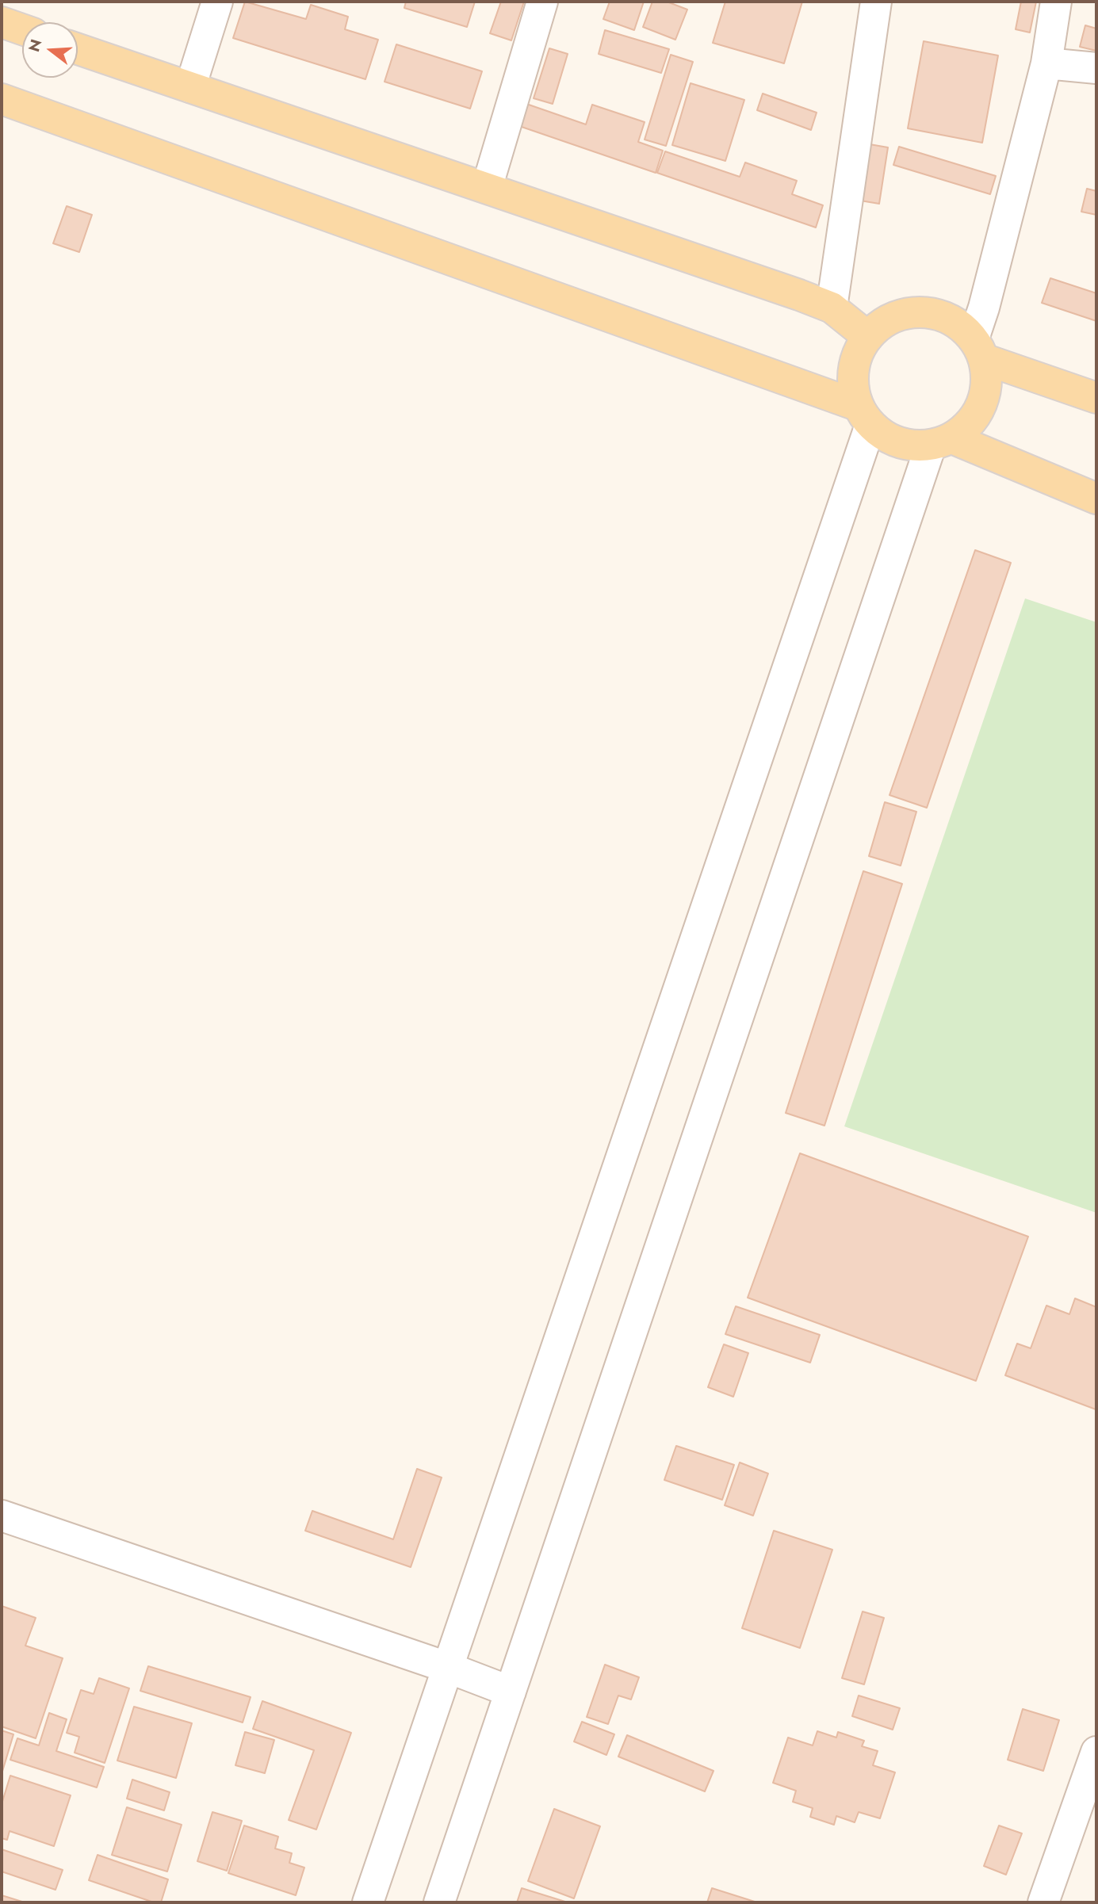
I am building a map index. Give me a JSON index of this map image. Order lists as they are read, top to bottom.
{
  "north": "left"
}
